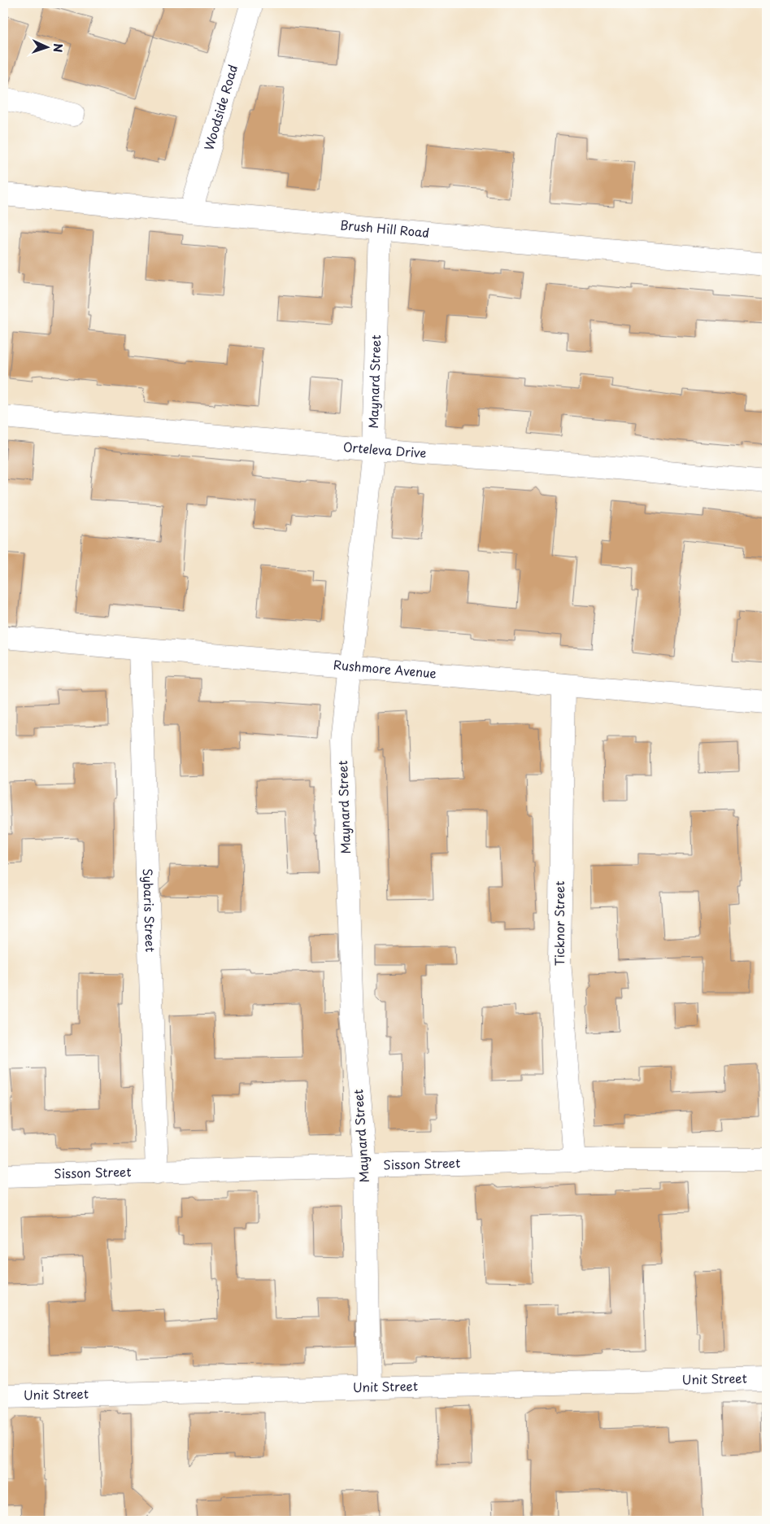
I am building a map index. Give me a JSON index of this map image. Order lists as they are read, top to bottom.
{
  "streets": {
    "street": [
      "Woodside Road",
      "Brush Hill Road",
      "Maynard Street",
      "Orteleva Drive",
      "Rushmore Avenue",
      "Sybaris Street",
      "Ticknor Street",
      "Sisson Street",
      "Unit Street"
    ]
  },
  "crossings": [
    ["Woodside Road", "Brush Hill Road"],
    ["Brush Hill Road", "Maynard Street"],
    ["Maynard Street", "Orteleva Drive"],
    ["Maynard Street", "Rushmore Avenue"],
    ["Maynard Street", "Sisson Street"],
    ["Maynard Street", "Unit Street"],
    ["Rushmore Avenue", "Sybaris Street"],
    ["Rushmore Avenue", "Ticknor Street"],
    ["Sybaris Street", "Sisson Street"],
    ["Ticknor Street", "Sisson Street"]
  ],
  "north": "right"
}
